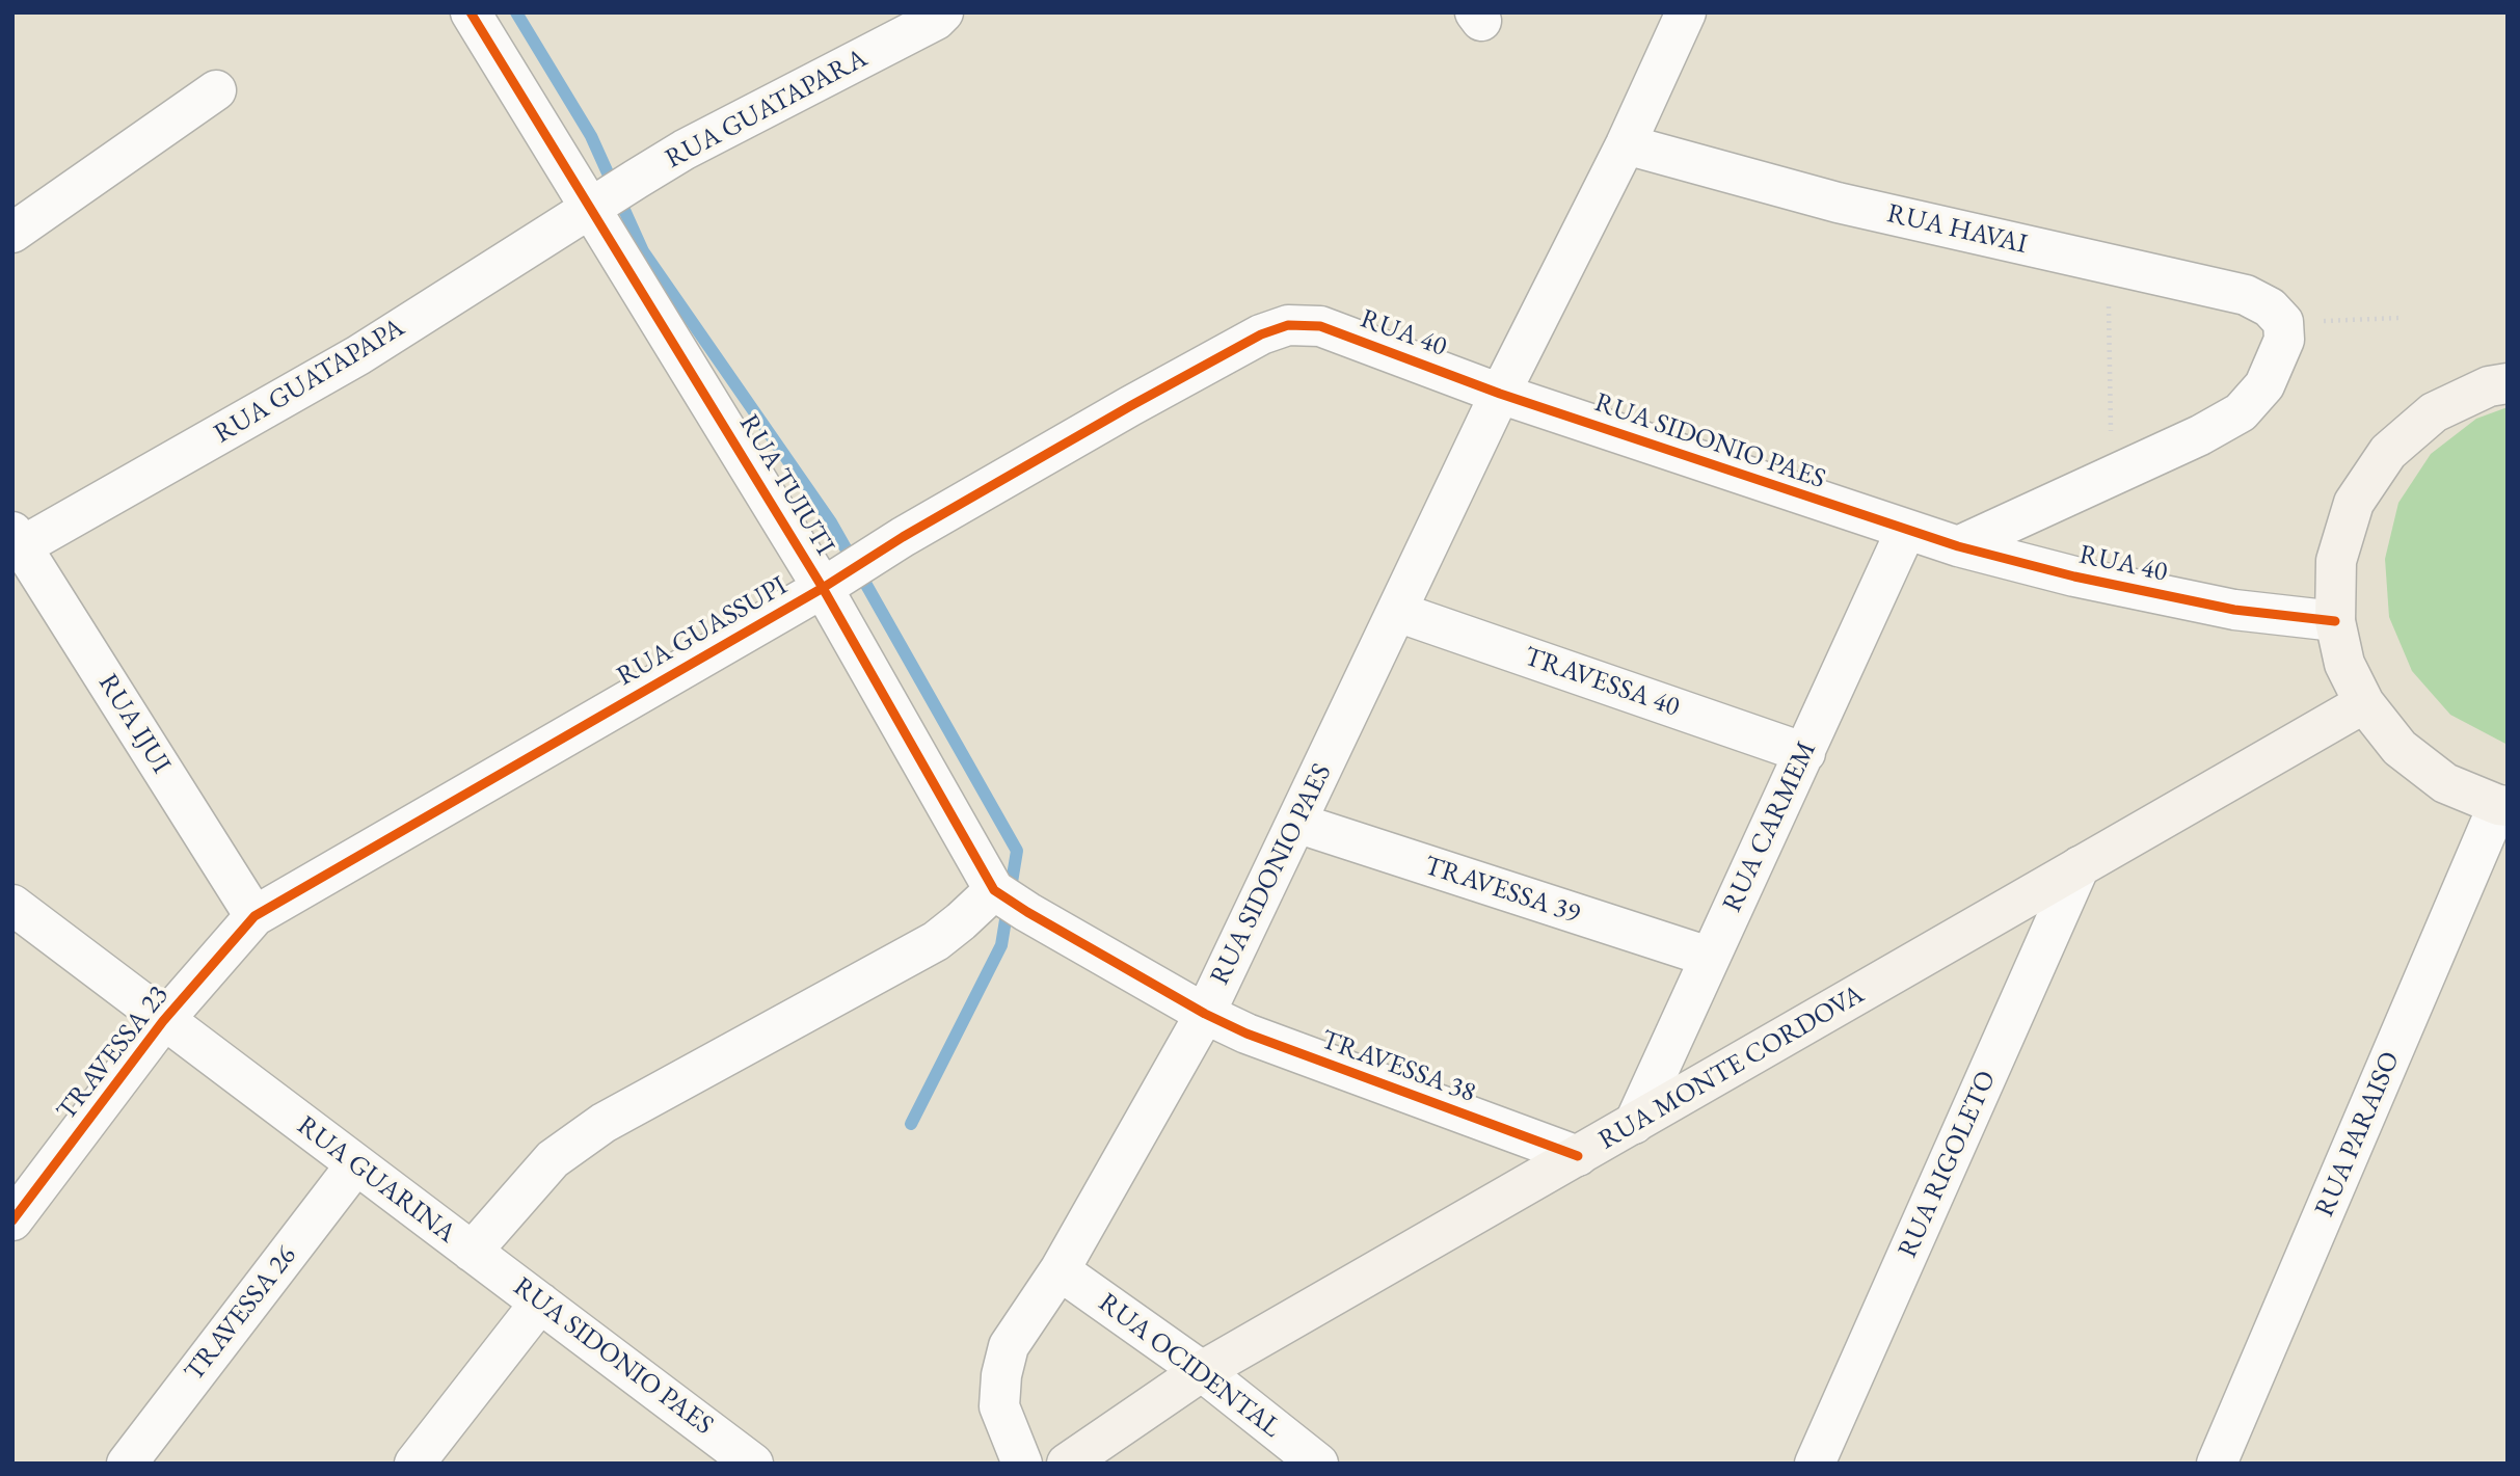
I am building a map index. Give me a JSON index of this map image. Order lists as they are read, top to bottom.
{
  "streets": {
    "street": [
      "RUA GUATAPARA",
      "RUA HAVAI",
      "RUA 40",
      "RUA GUATAPAPA",
      "RUA SIDONIO PAES",
      "RUA TUIUTI",
      "RUA GUASSUPI",
      "TRAVESSA 40",
      "RUA IJUI",
      "RUA CARMEM",
      "TRAVESSA 39",
      "TRAVESSA 23",
      "TRAVESSA 38",
      "RUA MONTE CORDOVA",
      "RUA PARAISO",
      "RUA RIGOLETO",
      "RUA GUARINA",
      "TRAVESSA 26",
      "RUA OCIDENTAL"
    ]
  },
  "crossings": [
    ["RUA GUATAPARA", "RUA GUATAPAPA"],
    ["RUA GUATAPARA", "RUA TUIUTI"],
    ["RUA HAVAI", "RUA SIDONIO PAES"],
    ["RUA 40", "RUA SIDONIO PAES"],
    ["RUA 40", "RUA GUASSUPI"],
    ["RUA 40", "RUA CARMEM"],
    ["RUA GUATAPAPA", "RUA TUIUTI"],
    ["RUA GUATAPAPA", "RUA IJUI"],
    ["RUA SIDONIO PAES", "TRAVESSA 40"],
    ["RUA SIDONIO PAES", "RUA CARMEM"],
    ["RUA SIDONIO PAES", "TRAVESSA 39"],
    ["RUA SIDONIO PAES", "TRAVESSA 38"],
    ["RUA SIDONIO PAES", "RUA GUARINA"],
    ["RUA SIDONIO PAES", "RUA OCIDENTAL"],
    ["RUA TUIUTI", "RUA GUASSUPI"],
    ["RUA TUIUTI", "RUA GUARINA"],
    ["RUA GUASSUPI", "RUA IJUI"],
    ["RUA GUASSUPI", "TRAVESSA 23"],
    ["TRAVESSA 40", "RUA CARMEM"],
    ["RUA IJUI", "TRAVESSA 23"],
    ["RUA CARMEM", "TRAVESSA 39"],
    ["RUA CARMEM", "RUA MONTE CORDOVA"],
    ["TRAVESSA 23", "RUA GUARINA"],
    ["TRAVESSA 38", "RUA MONTE CORDOVA"],
    ["RUA MONTE CORDOVA", "RUA RIGOLETO"],
    ["RUA MONTE CORDOVA", "RUA OCIDENTAL"],
    ["RUA GUARINA", "TRAVESSA 26"]
  ]
}
